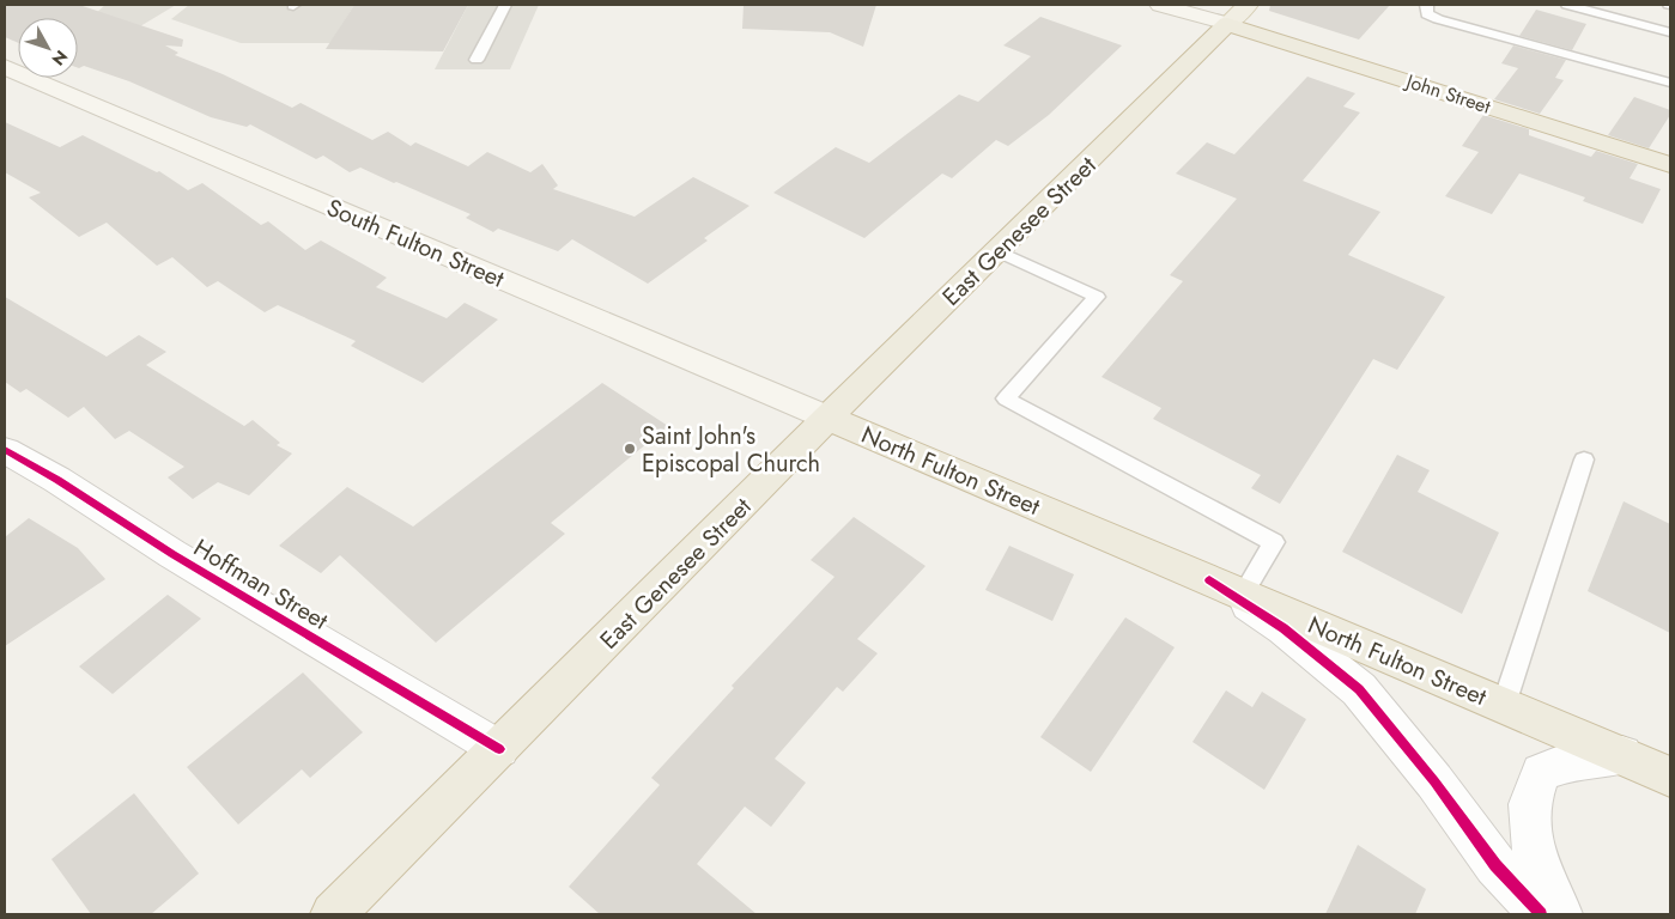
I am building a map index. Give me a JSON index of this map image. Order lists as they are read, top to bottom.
{
  "streets": {
    "highway": ["John Street", "East Genesee Street", "North Fulton Street"],
    "main road": ["South Fulton Street"],
    "street": ["Hoffman Street"]
  },
  "crossings": [
    ["John Street", "East Genesee Street"],
    ["East Genesee Street", "South Fulton Street"],
    ["East Genesee Street", "North Fulton Street"],
    ["East Genesee Street", "Hoffman Street"],
    ["South Fulton Street", "North Fulton Street"]
  ],
  "places": ["Saint John's Episcopal Church"],
  "north": "bottom right"
}
